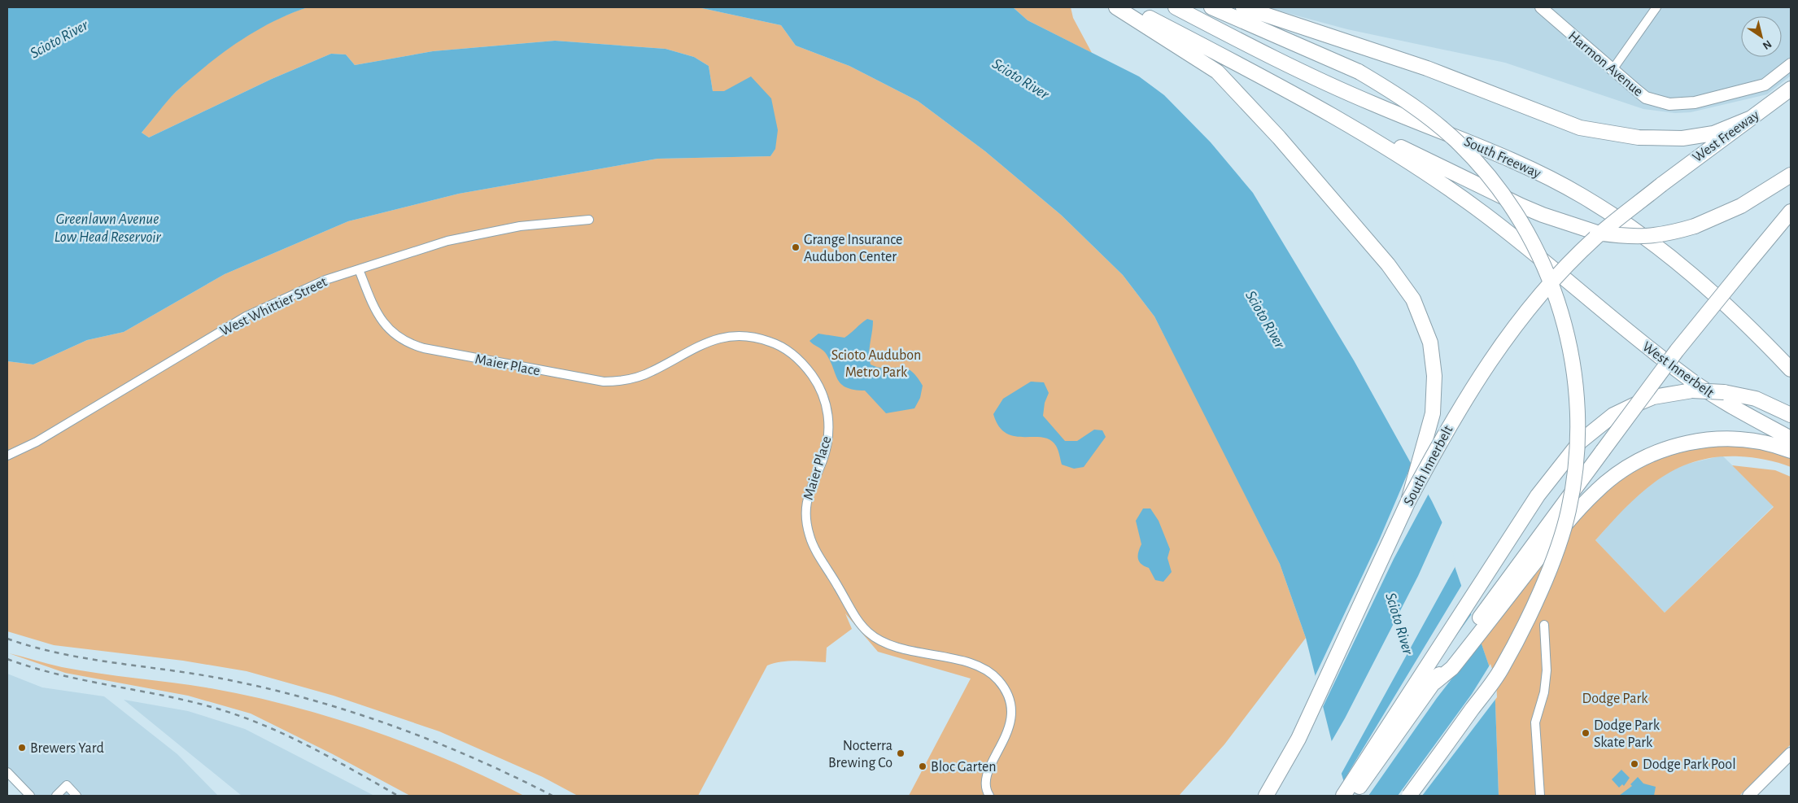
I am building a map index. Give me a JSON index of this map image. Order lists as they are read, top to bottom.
{
  "streets": {
    "highway": [
      "West Freeway",
      "South Freeway",
      "West Innerbelt",
      "South Innerbelt"
    ],
    "main road": ["Harmon Avenue"],
    "street": ["West Whittier Street", "Maier Place"]
  },
  "crossings": [
    ["West Freeway", "South Innerbelt"],
    ["West Whittier Street", "Maier Place"]
  ],
  "water": ["Scioto River", "Greenlawn Avenue Low Head Reservoir"],
  "parks": ["Scioto Audubon Metro Park", "Dodge Park"],
  "places": [
    "Grange Insurance Audubon Center",
    "Dodge Park Skate Park",
    "Brewers Yard",
    "Nocterra Brewing Co",
    "Dodge Park Pool",
    "Bloc Garten"
  ],
  "north": "bottom right"
}
